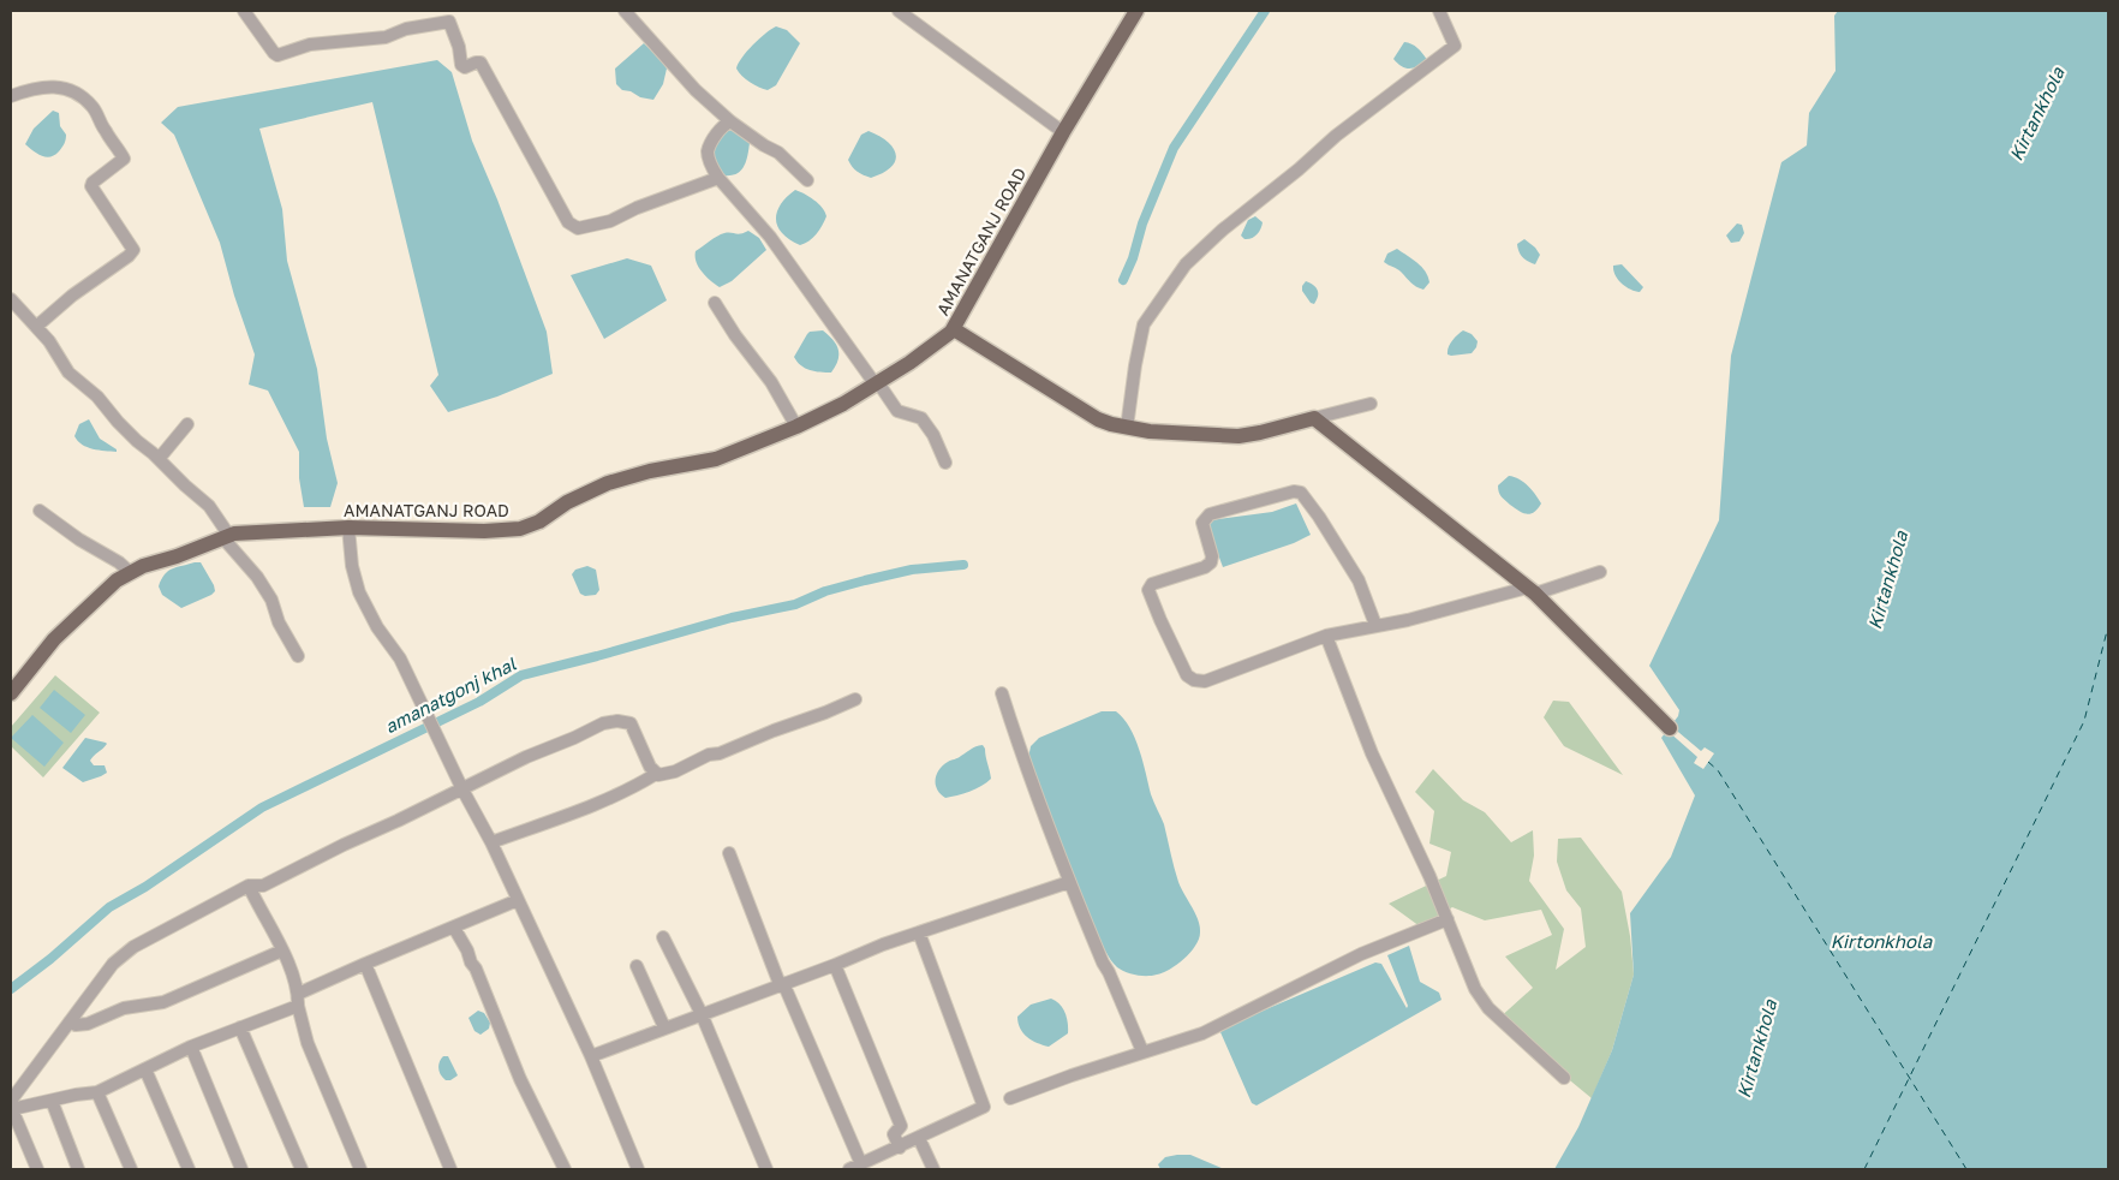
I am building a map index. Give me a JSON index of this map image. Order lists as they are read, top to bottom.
{
  "streets": {
    "main road": ["AMANATGANJ ROAD"]
  },
  "water": ["Kirtankhola", "amanatgonj khal", "Kirtonkhola"]
}
